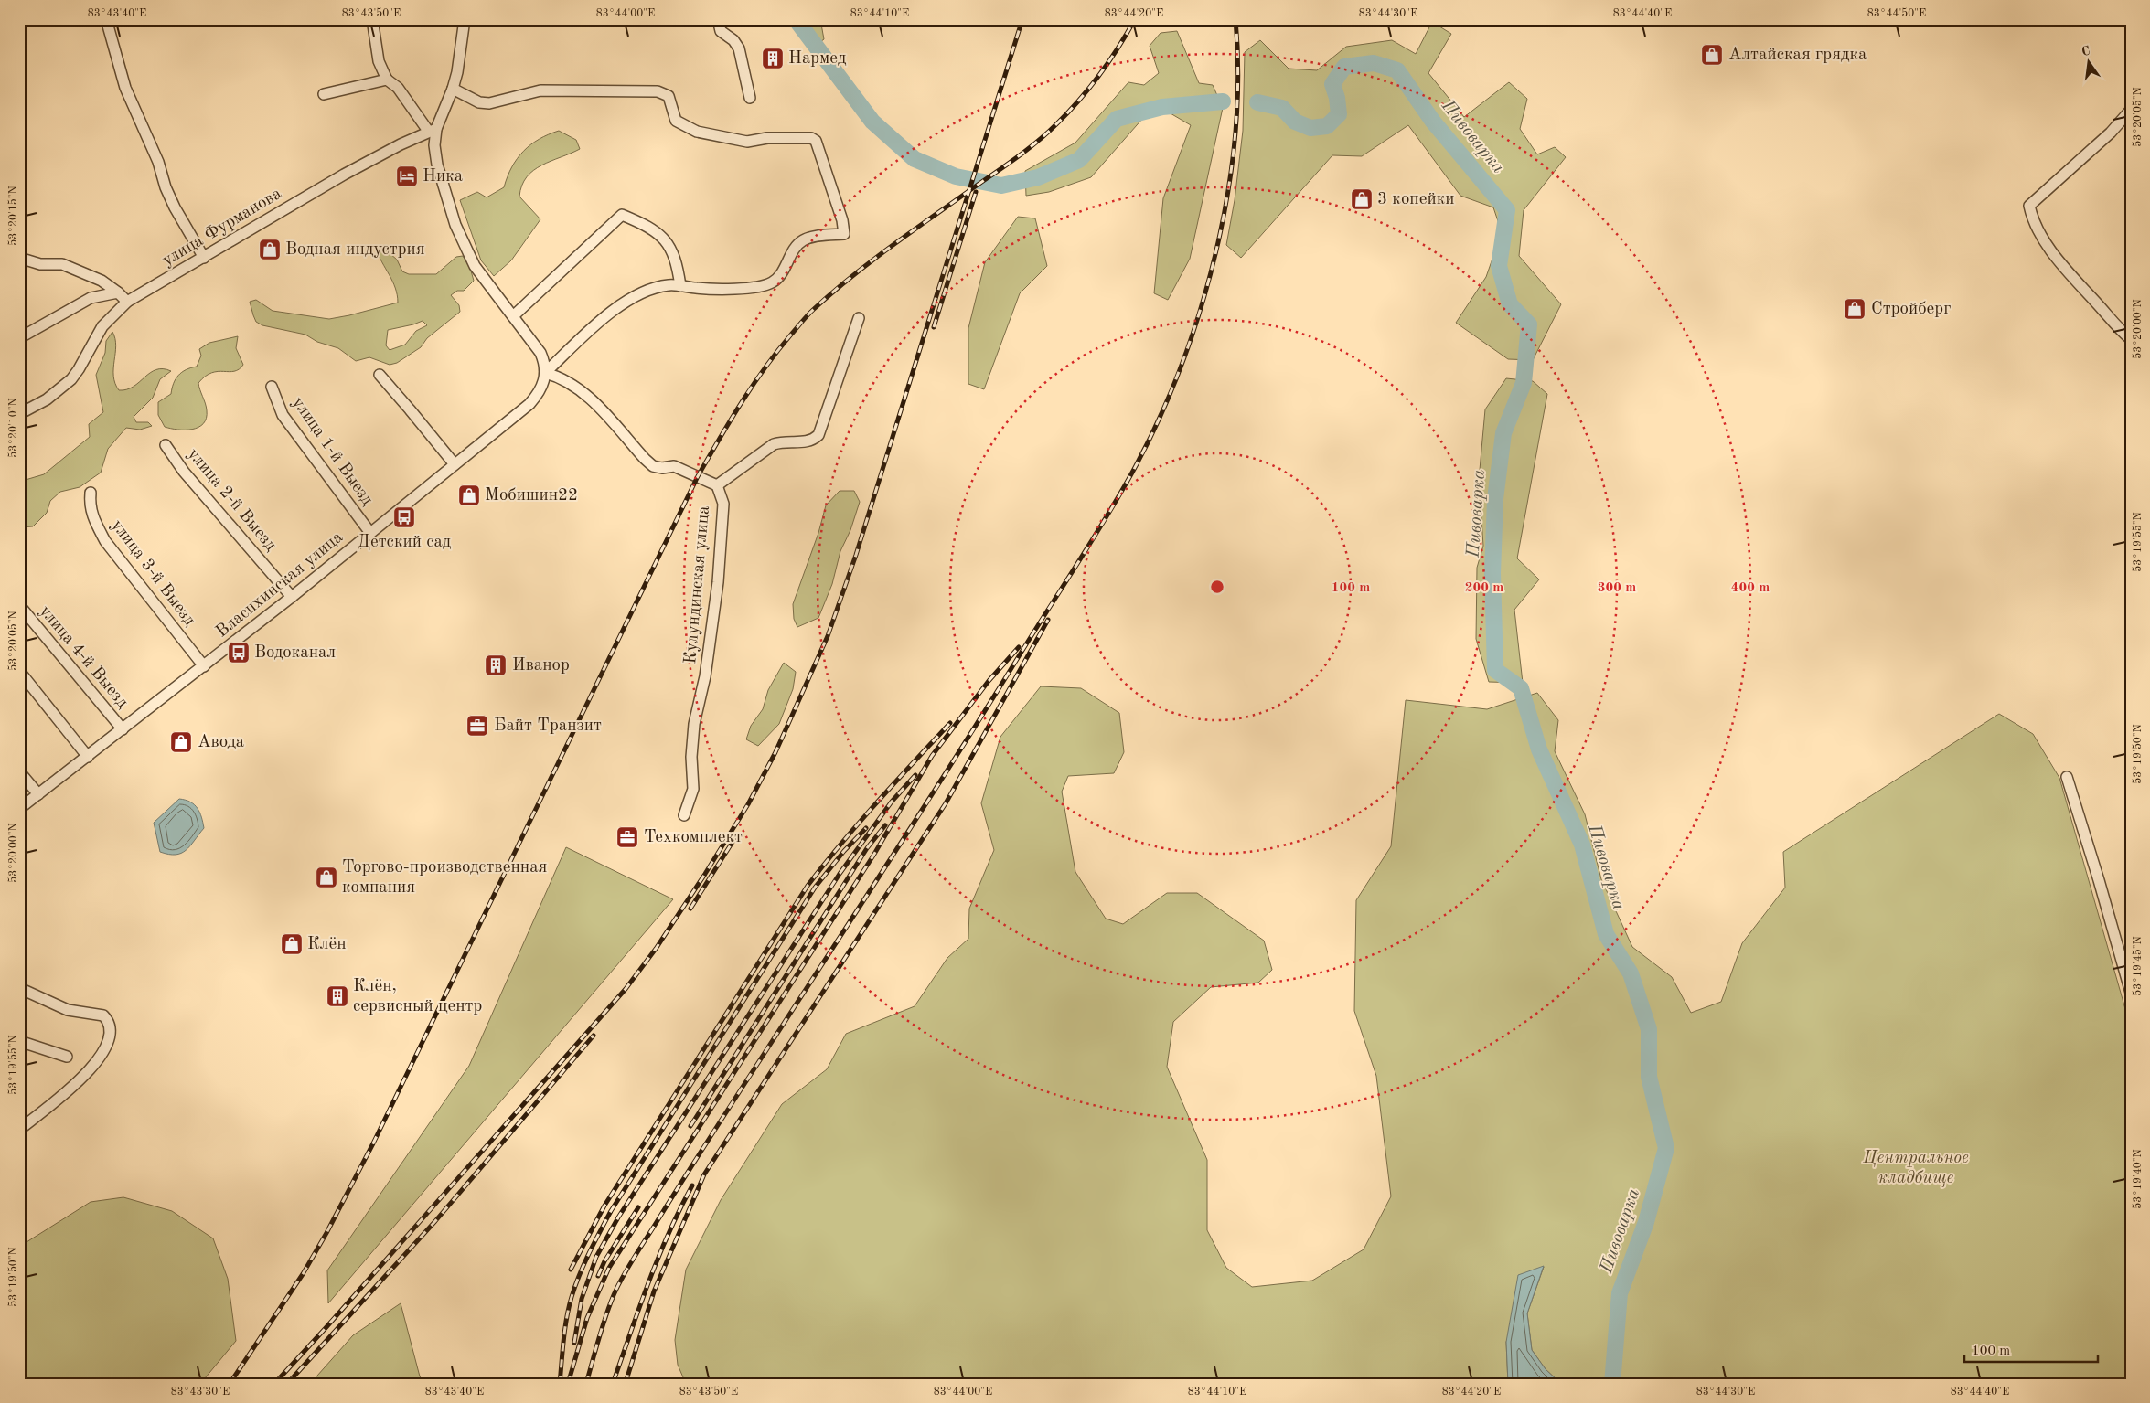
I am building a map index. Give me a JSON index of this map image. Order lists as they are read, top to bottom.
{
  "streets": {
    "street": [
      "улица Фурманова",
      "улица 1-й Выезд",
      "улица 2-й Выезд",
      "улица 3-й Выезд",
      "Власихинская улица",
      "Кулундинская улица",
      "улица 4-й Выезд"
    ]
  },
  "crossings": [
    ["улица 1-й Выезд", "Власихинская улица"],
    ["улица 2-й Выезд", "Власихинская улица"],
    ["улица 3-й Выезд", "Власихинская улица"],
    ["Власихинская улица", "улица 4-й Выезд"]
  ],
  "water": ["Пивоварка"],
  "parks": ["Центральное кладбище"],
  "places": {
    "shop": [
      "Алтайская грядка",
      "3 копейки",
      "Водная индустрия",
      "Стройберг",
      "Мобишин22",
      "Авода",
      "Торгово-производственная компания",
      "Клён"
    ],
    "building": ["Нармед", "Иванор", "Клён, сервисный центр"],
    "hotel": ["Ника"],
    "bus stop": ["Детский сад", "Водоканал"],
    "office": ["Байт Транзит", "Техкомплект"]
  },
  "scale_bar": "100 m",
  "north": "top",
  "coordinates": [
    "83°43'40\"E",
    "83°43'50\"E",
    "83°44'00\"E",
    "83°44'10\"E",
    "83°44'20\"E",
    "83°44'30\"E",
    "83°44'40\"E",
    "83°44'50\"E",
    "53°20'05\"N",
    "53°20'15\"N",
    "53°20'00\"N",
    "53°20'10\"N",
    "53°19'55\"N",
    "53°19'50\"N",
    "53°19'45\"N",
    "53°19'40\"N",
    "83°43'30\"E"
  ],
  "rings": [
    "100 m",
    "200 m",
    "300 m",
    "400 m"
  ]
}
